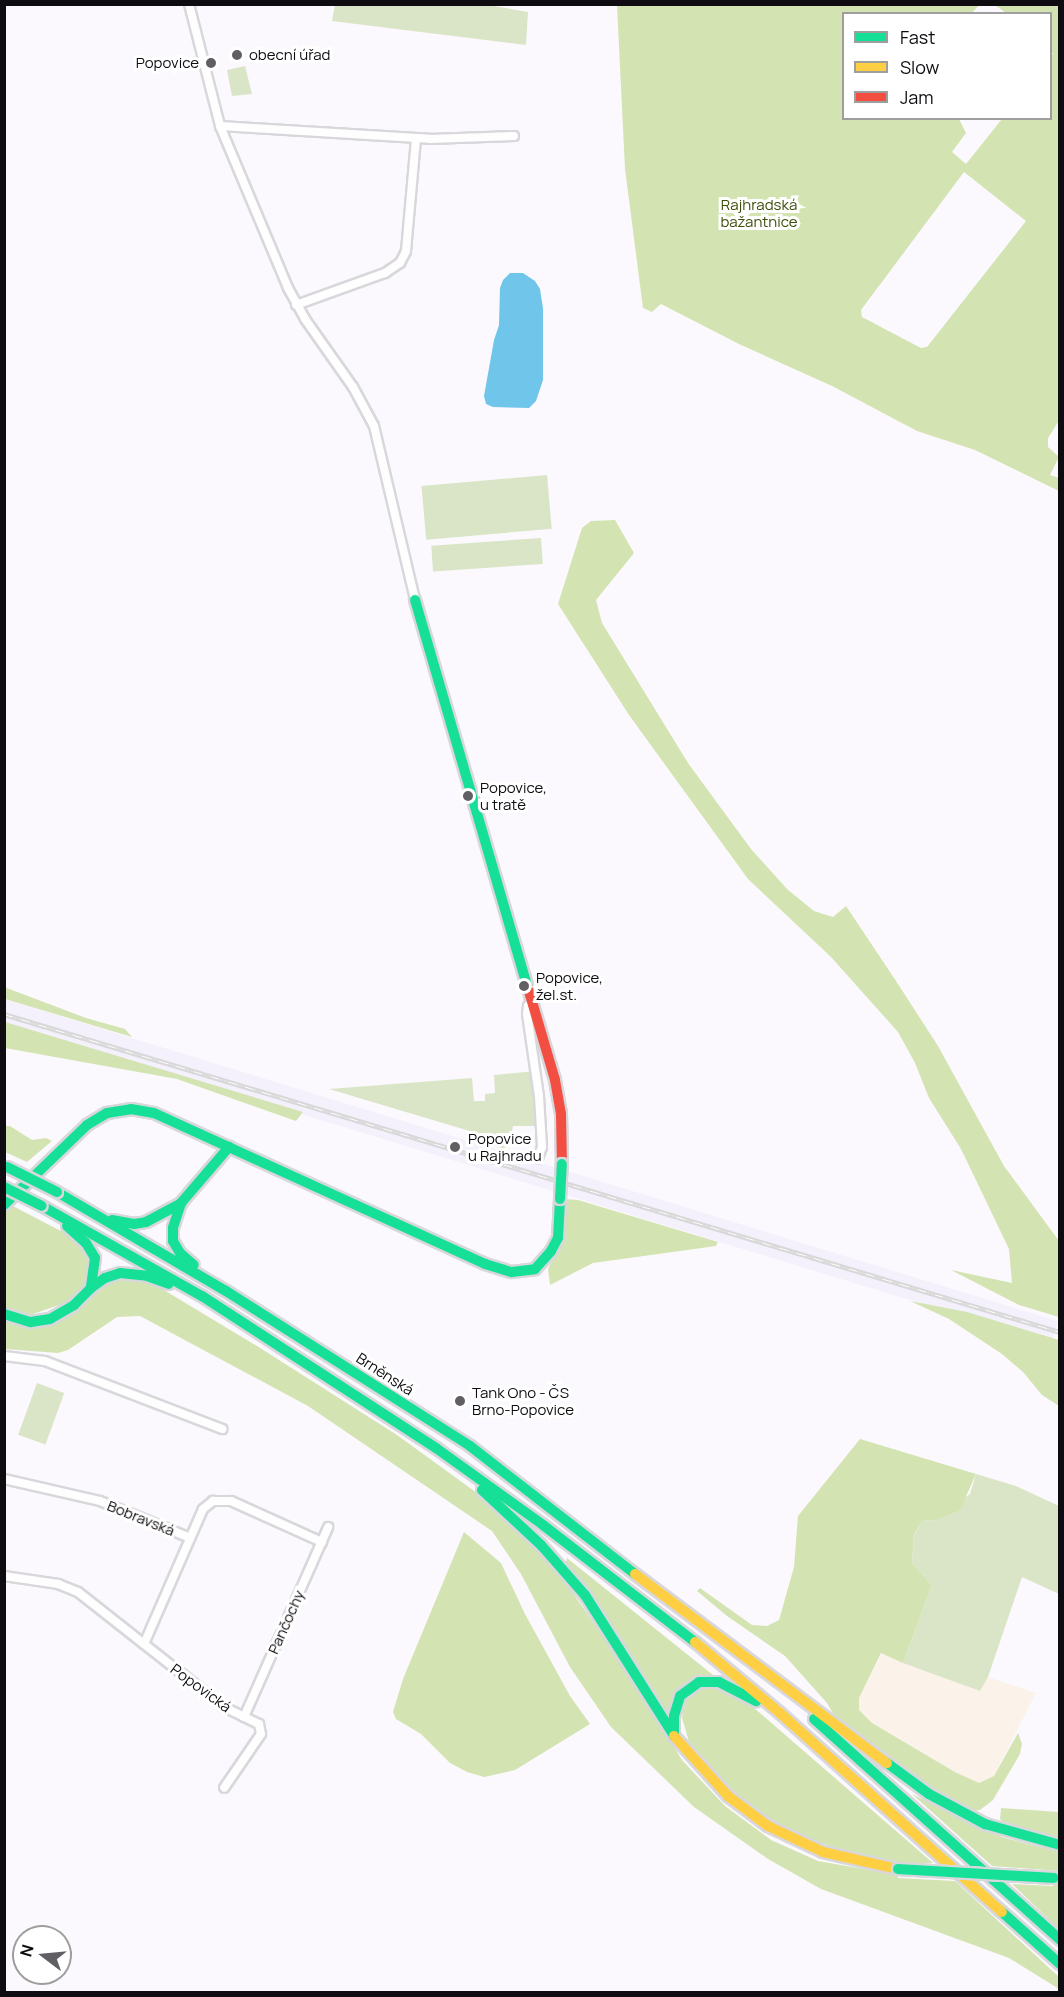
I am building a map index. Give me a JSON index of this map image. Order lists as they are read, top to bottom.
{
  "streets": {
    "main road": ["Brněnská"],
    "street": ["Bobravská", "Pančochy", "Popovická"]
  },
  "crossings": [
    ["Bobravská", "Pančochy"],
    ["Pančochy", "Popovická"]
  ],
  "parks": ["Rajhradská bažantnice"],
  "places": [
    "obecní úřad",
    "Popovice",
    "Popovice, u tratě",
    "Popovice, žel.st.",
    "Popovice u Rajhradu",
    "Tank Ono - ČS Brno-Popovice"
  ],
  "legend": ["Fast", "Slow", "Jam"],
  "north": "left"
}
